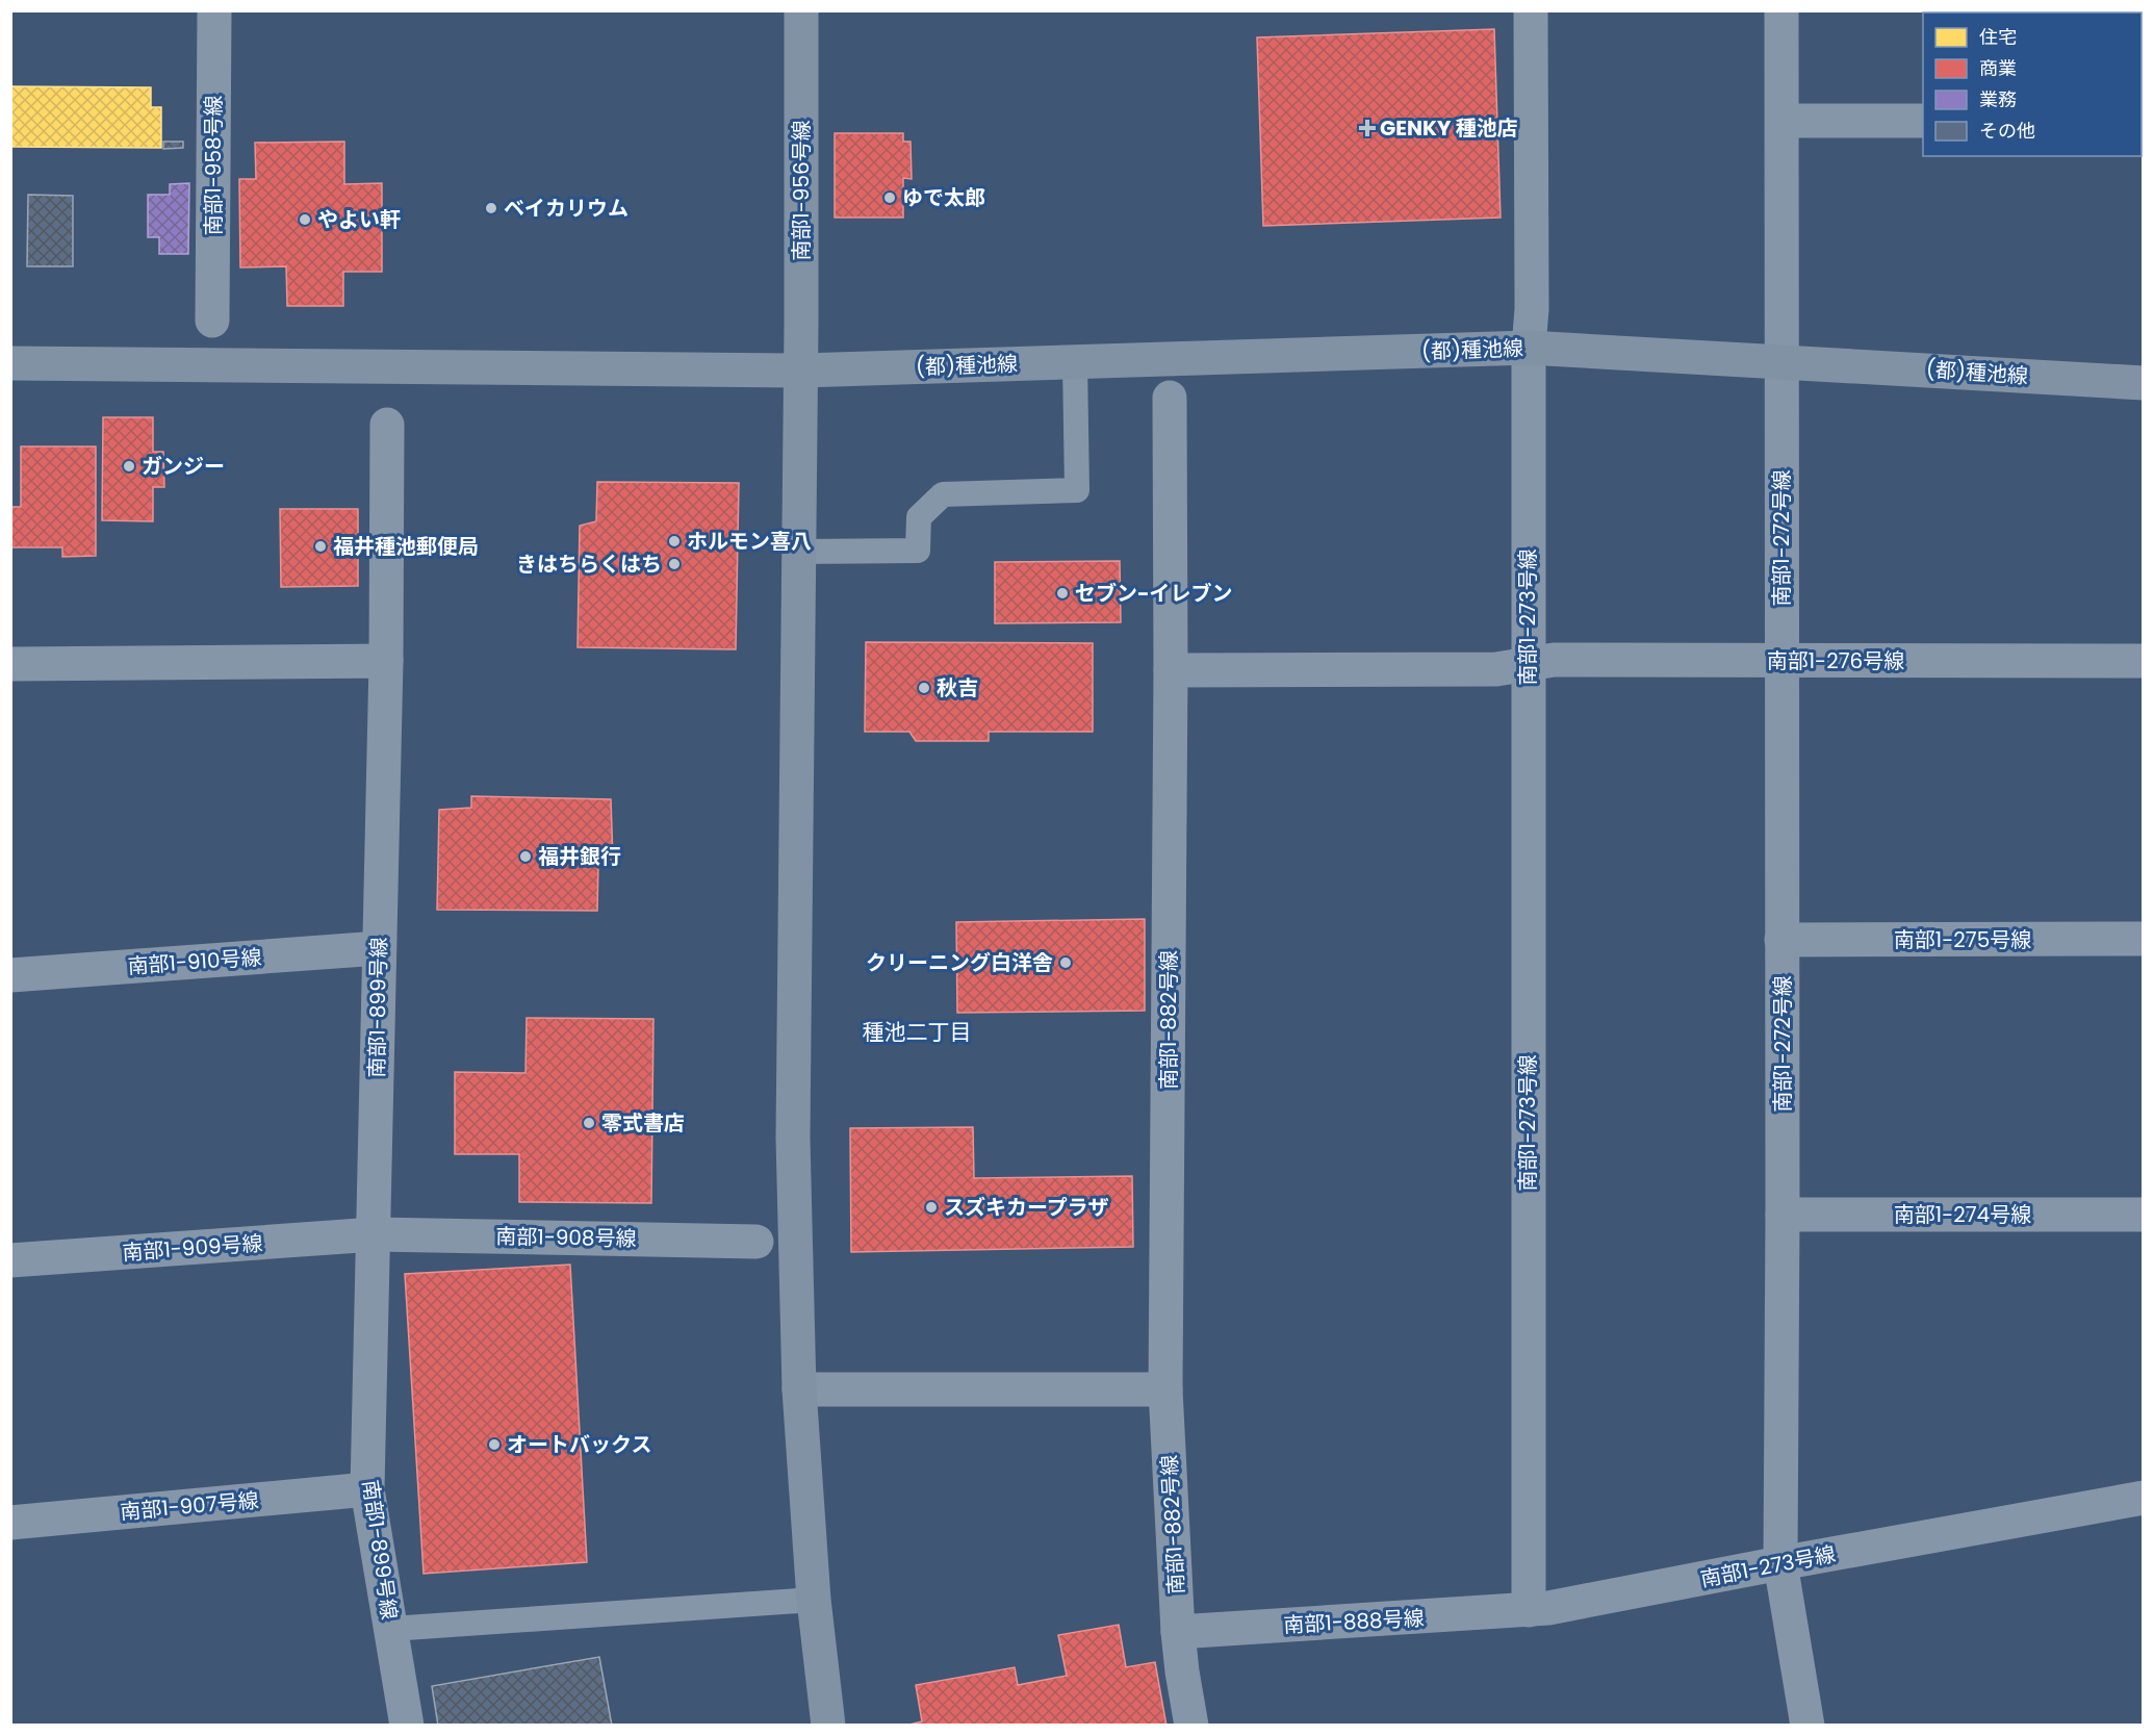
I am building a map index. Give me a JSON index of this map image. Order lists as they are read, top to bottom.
{
  "streets": {
    "street": [
      "南部1-958号線",
      "南部1-956号線",
      "(都)種池線",
      "南部1-272号線",
      "南部1-273号線",
      "南部1-276号線",
      "南部1-275号線",
      "南部1-910号線",
      "南部1-899号線",
      "南部1-882号線",
      "南部1-274号線",
      "南部1-908号線",
      "南部1-909号線",
      "南部1-907号線",
      "南部1-888号線"
    ]
  },
  "crossings": [
    ["南部1-956号線", "(都)種池線"],
    ["(都)種池線", "南部1-272号線"],
    ["(都)種池線", "南部1-273号線"],
    ["南部1-272号線", "南部1-273号線"],
    ["南部1-272号線", "南部1-276号線"],
    ["南部1-272号線", "南部1-275号線"],
    ["南部1-272号線", "南部1-274号線"],
    ["南部1-273号線", "南部1-276号線"],
    ["南部1-273号線", "南部1-888号線"],
    ["南部1-910号線", "南部1-899号線"],
    ["南部1-899号線", "南部1-908号線"],
    ["南部1-899号線", "南部1-909号線"],
    ["南部1-899号線", "南部1-907号線"],
    ["南部1-882号線", "南部1-888号線"],
    ["南部1-908号線", "南部1-909号線"]
  ],
  "districts": ["種池二丁目"],
  "places": {
    "health": ["GENKY 種池店"],
    "other": [
      "ゆで太郎",
      "ベイカリウム",
      "やよい軒",
      "ガンジー",
      "ホルモン喜八",
      "福井種池郵便局",
      "きはちらくはち",
      "セブン-イレブン",
      "秋吉",
      "福井銀行",
      "クリーニング白洋舎",
      "零式書店",
      "スズキカープラザ",
      "オートバックス"
    ]
  },
  "legend": [
    "住宅",
    "商業",
    "業務",
    "その他"
  ]
}
